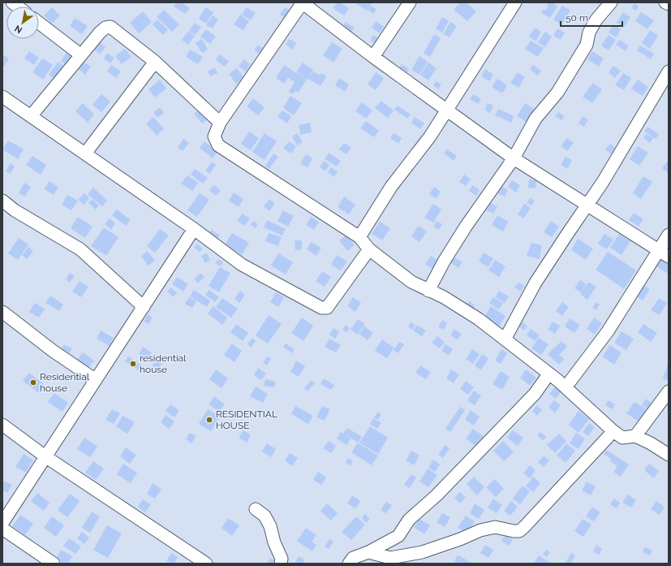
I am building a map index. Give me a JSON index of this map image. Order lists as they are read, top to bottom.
{
  "places": ["residential house", "Residential house", "RESIDENTIAL HOUSE"],
  "scale_bar": "50 m",
  "north": "bottom left"
}
